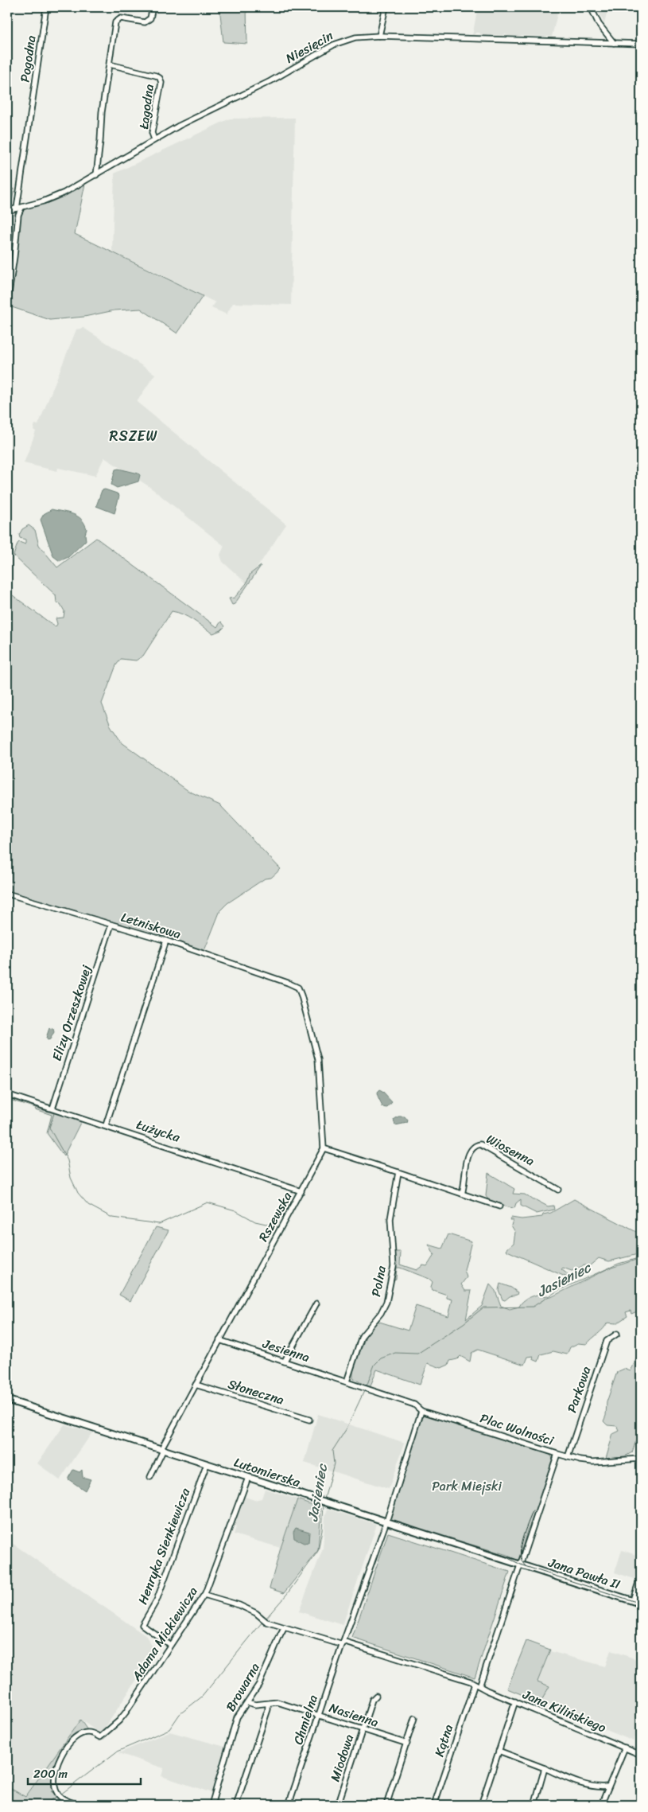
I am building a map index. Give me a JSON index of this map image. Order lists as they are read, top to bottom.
{
  "streets": {
    "main road": ["Lutomierska", "Jana Pawła II"],
    "street": [
      "Niesięcin",
      "Pogodna",
      "Łagodna",
      "Letniskowa",
      "Elizy Orzeszkowej",
      "Łużycka",
      "Wiosenna",
      "Rszewska",
      "Polna",
      "Jesienna",
      "Parkowa",
      "Słoneczna",
      "Plac Wolności",
      "Henryka Sienkiewicza",
      "Adama Mickiewicza",
      "Browarna",
      "Jana Kilińskiego",
      "Nasienna",
      "Chmielna",
      "Kątna",
      "Miodowa"
    ]
  },
  "crossings": [
    ["Niesięcin", "Pogodna"],
    ["Niesięcin", "Łagodna"],
    ["Letniskowa", "Elizy Orzeszkowej"],
    ["Letniskowa", "Rszewska"],
    ["Elizy Orzeszkowej", "Łużycka"],
    ["Łużycka", "Rszewska"],
    ["Rszewska", "Jesienna"],
    ["Rszewska", "Słoneczna"],
    ["Rszewska", "Lutomierska"],
    ["Polna", "Jesienna"],
    ["Plac Wolności", "Lutomierska"],
    ["Plac Wolności", "Jana Pawła II"],
    ["Plac Wolności", "Jana Kilińskiego"],
    ["Lutomierska", "Henryka Sienkiewicza"],
    ["Lutomierska", "Jana Pawła II"],
    ["Lutomierska", "Adama Mickiewicza"],
    ["Henryka Sienkiewicza", "Adama Mickiewicza"],
    ["Browarna", "Nasienna"],
    ["Nasienna", "Chmielna"],
    ["Nasienna", "Miodowa"]
  ],
  "districts": ["RSZEW"],
  "water": ["Jasieniec"],
  "parks": ["Park Miejski"],
  "scale_bar": "200 m"
}
